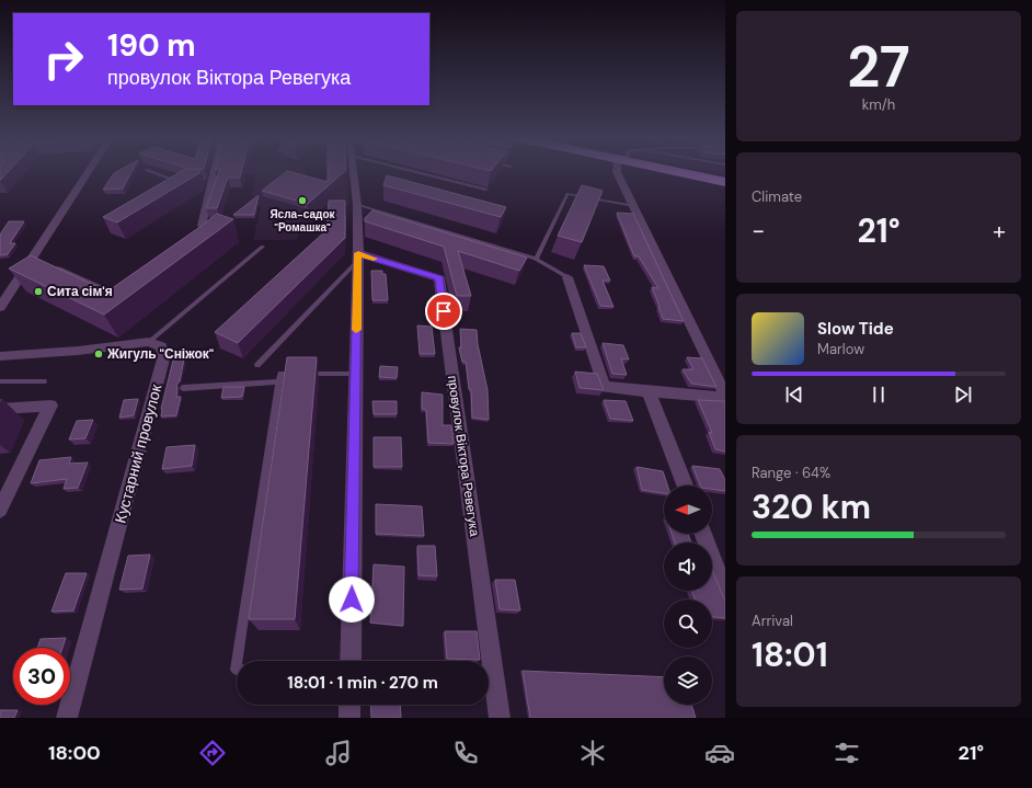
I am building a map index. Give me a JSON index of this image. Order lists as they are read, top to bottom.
{
  "streets": {
    "street": ["Кустарний провулок", "провулок Віктора Ревегука"]
  },
  "places": ["Ясла-садок \"Ромашка\"", "Сита сім'я", "Жигуль \"Сніжок\""],
  "north": "left",
  "page": {
    "tile": [
      ["27", "km/h"],
      "Climate",
      ["Range · 64%", "320 km"],
      ["Arrival", "18:01"]
    ],
    "turn": ["190 m", "провулок Віктора Ревегука"],
    "heat": ["−", "21°", "+"],
    "song": ["Slow Tide", "Marlow"],
    "limit": "30",
    "trip": "18:01 · 1 min · 270 m",
    "tabs": ["18:00", "21°"]
  }
}
